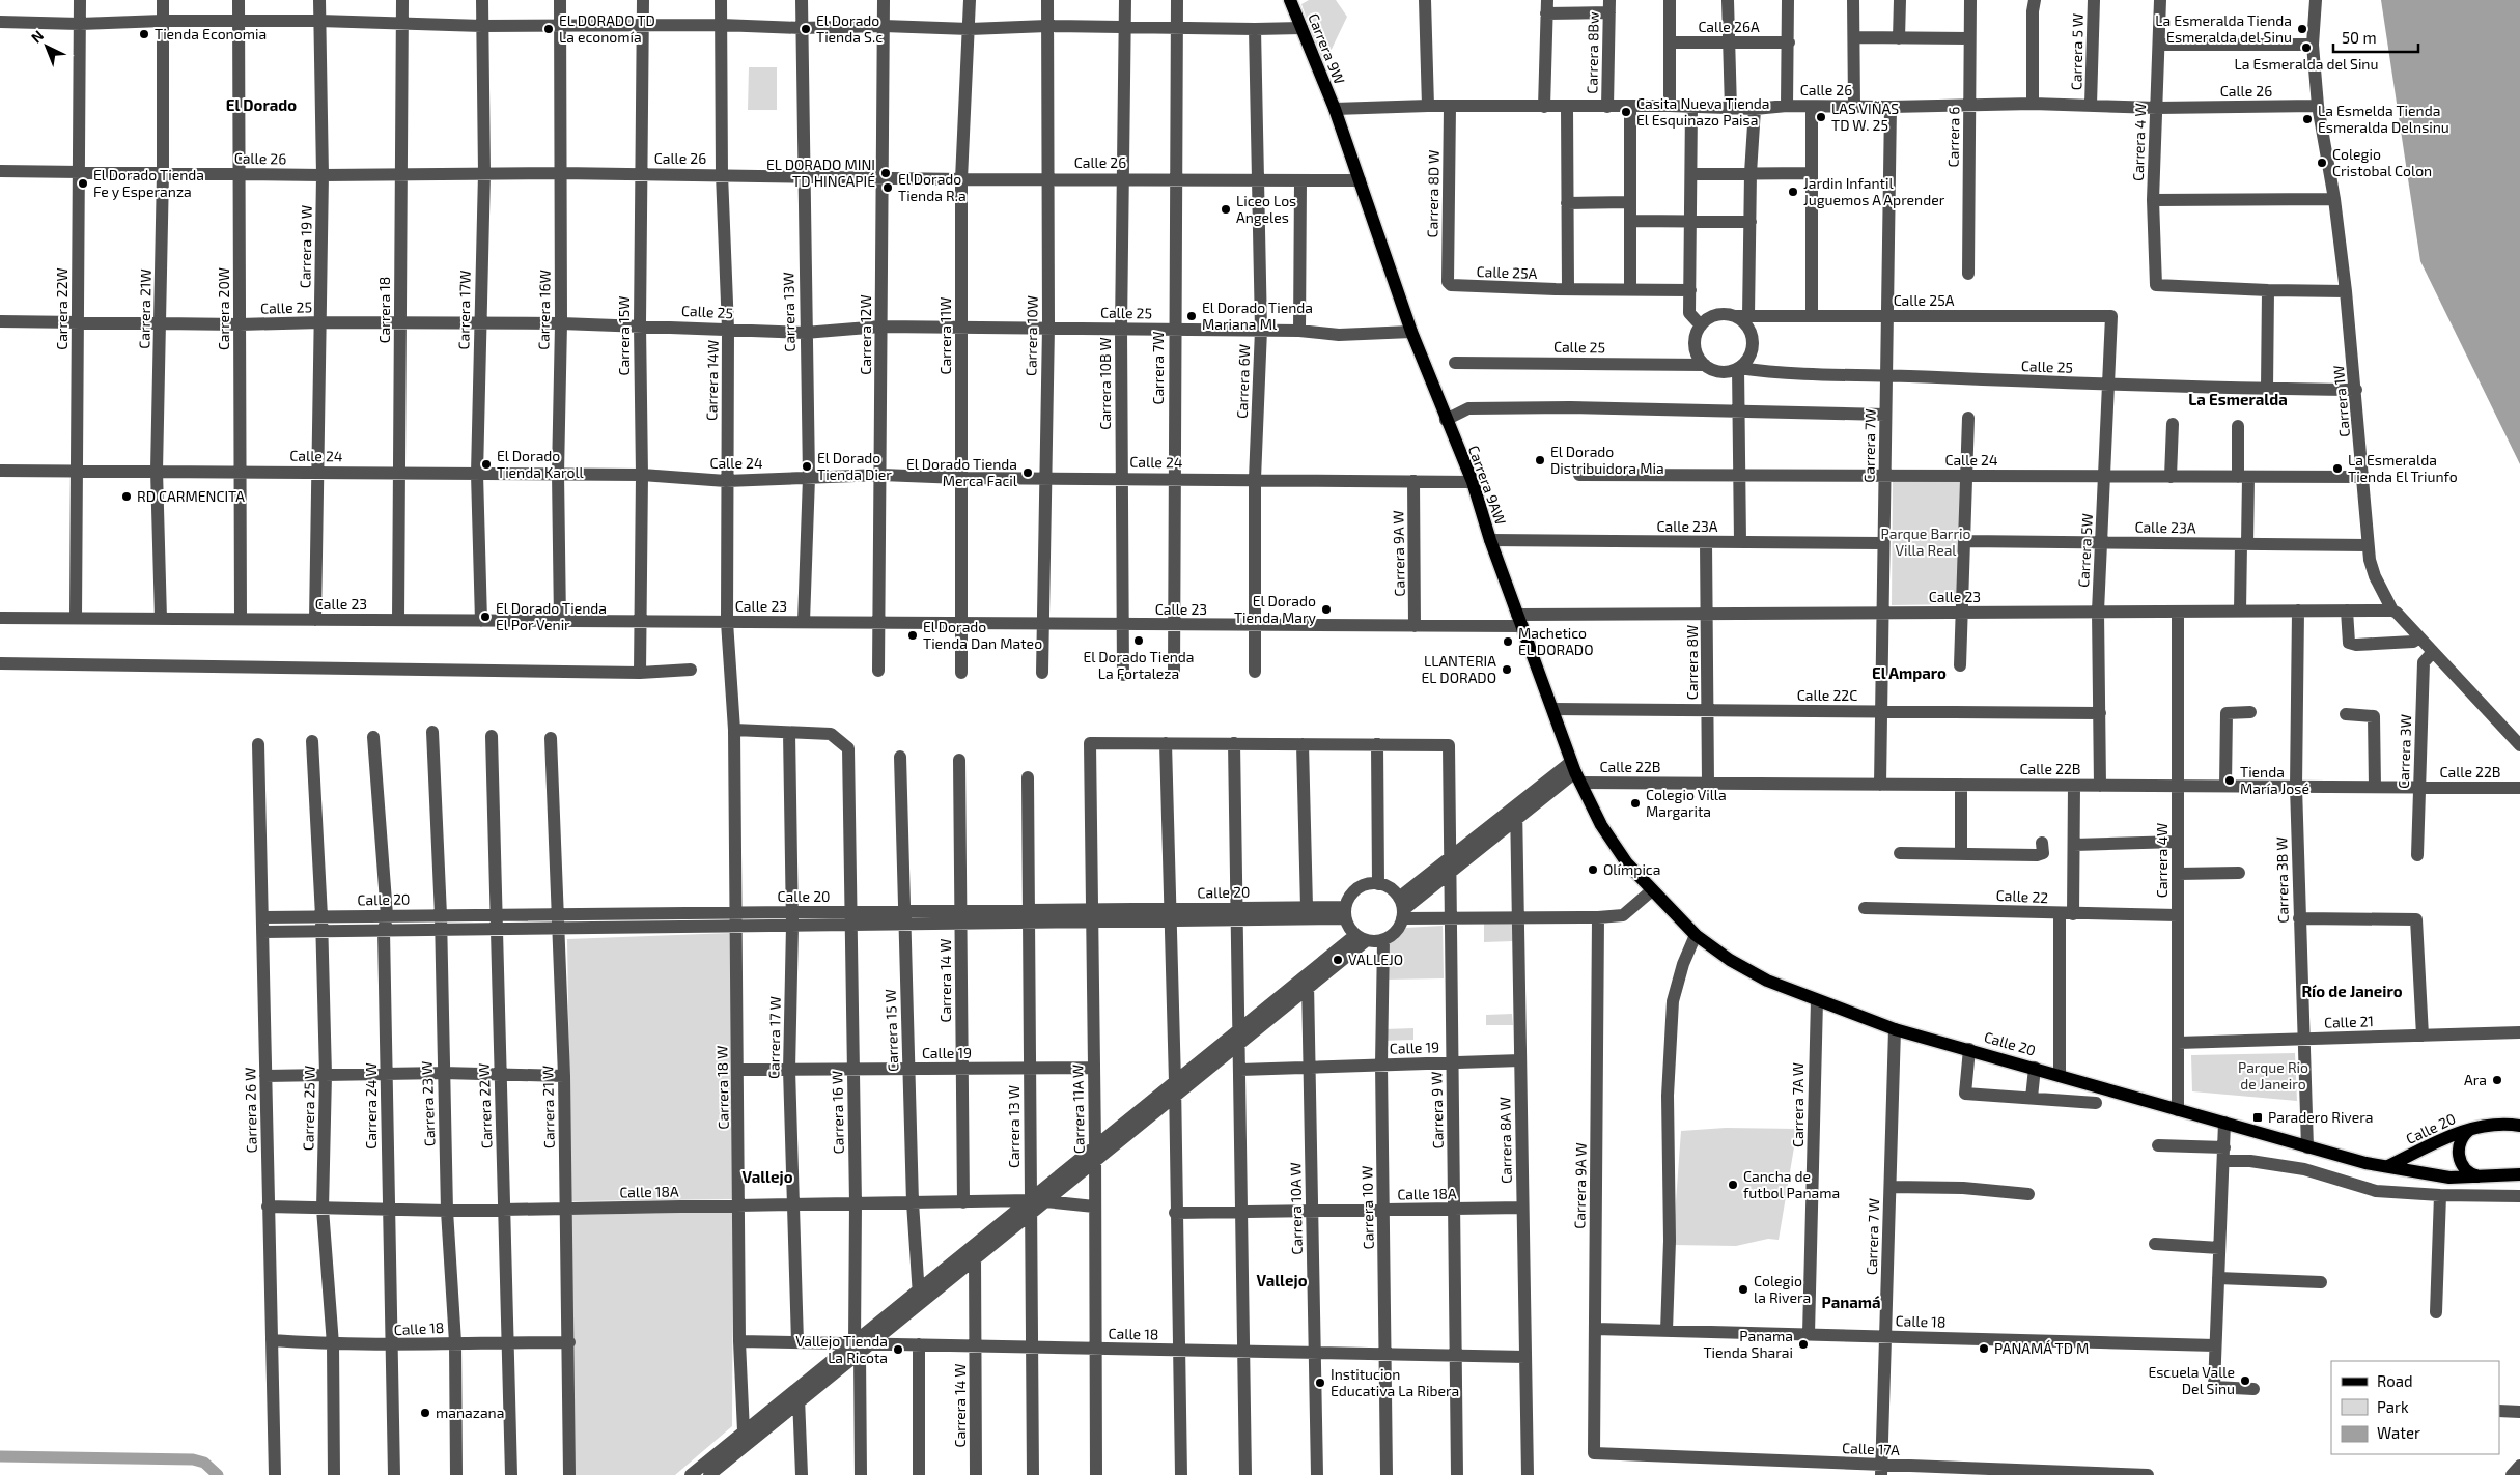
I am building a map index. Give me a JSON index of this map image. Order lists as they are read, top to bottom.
{
  "streets": {
    "main road": ["Carrera 9W", "Carrera 9AW", "Calle 20"],
    "street": [
      "Calle 26A",
      "Carrera 5 W",
      "Carrera 8Bw",
      "Calle 26",
      "Carrera 6",
      "Carrera 4 W",
      "Carrera 8D W",
      "Carrera 19 W",
      "Calle 25A",
      "Calle 25",
      "Carrera 22W",
      "Carrera 21W",
      "Carrera 20W",
      "Carrera 18",
      "Carrera 17W",
      "Carrera 16W",
      "Carrera 13W",
      "Carrera 12W",
      "Carrera 15W",
      "Carrera 11W",
      "Carrera 10W",
      "Carrera 7W",
      "Carrera 14W",
      "Carrera 6W",
      "Carrera 10B W",
      "Carrera 1W",
      "Calle 24",
      "Calle 23A",
      "Carrera 5W",
      "Carrera 9A W",
      "Calle 23",
      "Carrera 8W",
      "Calle 22C",
      "Carrera 3W",
      "Calle 22B",
      "Carrera 4W",
      "Carrera 3B W",
      "Calle 22",
      "Carrera 14 W",
      "Calle 21",
      "Carrera 15 W",
      "Carrera 17 W",
      "Calle 19",
      "Carrera 18 W",
      "Carrera 23 W",
      "Carrera 7A W",
      "Carrera 24 W",
      "Carrera 22 W",
      "Carrera 21 W",
      "Carrera 25 W",
      "Carrera 11A W",
      "Carrera 26 W",
      "Carrera 9 W",
      "Carrera 16 W",
      "Carrera 13 W",
      "Carrera 8A W",
      "Calle 18A",
      "Carrera 10 W",
      "Carrera 10A W",
      "Carrera 7 W",
      "Calle 18",
      "Calle 17A"
    ]
  },
  "crossings": [
    ["Carrera 9W", "Calle 26"],
    ["Carrera 9W", "Carrera 9AW"],
    ["Carrera 5 W", "Calle 26"],
    ["Carrera 8Bw", "Calle 26"],
    ["Calle 26", "Carrera 6"],
    ["Calle 26", "Carrera 4 W"],
    ["Calle 26", "Carrera 8D W"],
    ["Calle 26", "Carrera 19 W"],
    ["Calle 26", "Carrera 22W"],
    ["Calle 26", "Carrera 21W"],
    ["Calle 26", "Carrera 20W"],
    ["Calle 26", "Carrera 18"],
    ["Calle 26", "Carrera 17W"],
    ["Calle 26", "Carrera 16W"],
    ["Calle 26", "Carrera 13W"],
    ["Calle 26", "Carrera 12W"],
    ["Calle 26", "Carrera 15W"],
    ["Calle 26", "Carrera 11W"],
    ["Calle 26", "Carrera 10W"],
    ["Calle 26", "Carrera 7W"],
    ["Calle 26", "Carrera 14W"],
    ["Calle 26", "Carrera 6W"],
    ["Calle 26", "Carrera 10B W"],
    ["Calle 26", "Carrera 1W"],
    ["Calle 26", "Carrera 9AW"],
    ["Carrera 8D W", "Calle 25A"],
    ["Carrera 19 W", "Calle 25"],
    ["Carrera 19 W", "Calle 24"],
    ["Carrera 19 W", "Calle 23"],
    ["Calle 25A", "Calle 25"],
    ["Calle 25A", "Carrera 7W"],
    ["Calle 25A", "Carrera 5W"],
    ["Calle 25", "Carrera 22W"],
    ["Calle 25", "Carrera 21W"],
    ["Calle 25", "Carrera 20W"],
    ["Calle 25", "Carrera 18"],
    ["Calle 25", "Carrera 17W"],
    ["Calle 25", "Carrera 16W"],
    ["Calle 25", "Carrera 13W"],
    ["Calle 25", "Carrera 12W"],
    ["Calle 25", "Carrera 15W"],
    ["Calle 25", "Carrera 11W"],
    ["Calle 25", "Carrera 10W"],
    ["Calle 25", "Carrera 7W"],
    ["Calle 25", "Carrera 14W"],
    ["Calle 25", "Carrera 6W"],
    ["Calle 25", "Carrera 10B W"],
    ["Calle 25", "Carrera 1W"],
    ["Calle 25", "Carrera 9AW"],
    ["Calle 25", "Carrera 5W"],
    ["Carrera 22W", "Calle 24"],
    ["Carrera 22W", "Calle 23"],
    ["Carrera 21W", "Calle 24"],
    ["Carrera 21W", "Calle 23"],
    ["Carrera 20W", "Calle 24"],
    ["Carrera 20W", "Calle 23"],
    ["Carrera 18", "Calle 24"],
    ["Carrera 18", "Calle 23"],
    ["Carrera 17W", "Calle 24"],
    ["Carrera 17W", "Calle 23"],
    ["Carrera 16W", "Calle 24"],
    ["Carrera 16W", "Calle 23"],
    ["Carrera 13W", "Calle 24"],
    ["Carrera 13W", "Calle 23"],
    ["Carrera 12W", "Calle 24"],
    ["Carrera 12W", "Calle 23"],
    ["Carrera 15W", "Calle 24"],
    ["Carrera 15W", "Calle 23"],
    ["Carrera 11W", "Calle 24"],
    ["Carrera 11W", "Calle 23"],
    ["Carrera 10W", "Calle 24"],
    ["Carrera 10W", "Calle 23"],
    ["Carrera 7W", "Calle 24"],
    ["Carrera 7W", "Calle 23A"],
    ["Carrera 7W", "Calle 23"],
    ["Carrera 7W", "Calle 22C"],
    ["Carrera 7W", "Calle 22B"],
    ["Carrera 14W", "Calle 24"],
    ["Carrera 14W", "Calle 23"],
    ["Carrera 14W", "Carrera 18 W"],
    ["Carrera 6W", "Calle 24"],
    ["Carrera 6W", "Calle 23"],
    ["Carrera 10B W", "Calle 24"],
    ["Carrera 10B W", "Calle 23"],
    ["Carrera 1W", "Calle 24"],
    ["Carrera 1W", "Calle 23A"],
    ["Carrera 1W", "Calle 23"],
    ["Carrera 1W", "Carrera 3W"],
    ["Calle 24", "Carrera 9AW"],
    ["Calle 24", "Carrera 5W"],
    ["Calle 24", "Carrera 9A W"],
    ["Carrera 9AW", "Calle 23A"],
    ["Carrera 9AW", "Calle 23"],
    ["Carrera 9AW", "Calle 22C"],
    ["Carrera 9AW", "Calle 22B"],
    ["Carrera 9AW", "Calle 20"],
    ["Calle 23A", "Carrera 5W"],
    ["Calle 23A", "Carrera 8W"],
    ["Carrera 5W", "Calle 23"],
    ["Carrera 5W", "Calle 22C"],
    ["Carrera 5W", "Calle 22B"],
    ["Carrera 9A W", "Calle 23"],
    ["Carrera 9A W", "Calle 18"],
    ["Carrera 9A W", "Calle 17A"],
    ["Calle 23", "Carrera 8W"],
    ["Calle 23", "Carrera 4W"],
    ["Calle 23", "Carrera 3B W"],
    ["Carrera 8W", "Calle 22C"],
    ["Carrera 8W", "Calle 22B"],
    ["Carrera 3W", "Calle 22B"],
    ["Calle 22B", "Carrera 4W"],
    ["Calle 22B", "Carrera 3B W"],
    ["Carrera 4W", "Calle 20"],
    ["Carrera 4W", "Calle 22"],
    ["Carrera 4W", "Calle 21"],
    ["Carrera 3B W", "Calle 20"],
    ["Carrera 3B W", "Calle 21"],
    ["Calle 20", "Carrera 14 W"],
    ["Calle 20", "Carrera 15 W"],
    ["Calle 20", "Carrera 17 W"],
    ["Calle 20", "Carrera 18 W"],
    ["Calle 20", "Carrera 23 W"],
    ["Calle 20", "Carrera 7A W"],
    ["Calle 20", "Carrera 24 W"],
    ["Calle 20", "Carrera 22 W"],
    ["Calle 20", "Carrera 21 W"],
    ["Calle 20", "Carrera 25 W"],
    ["Calle 20", "Carrera 11A W"],
    ["Calle 20", "Carrera 26 W"],
    ["Calle 20", "Carrera 16 W"],
    ["Calle 20", "Carrera 13 W"],
    ["Calle 20", "Carrera 10 W"],
    ["Calle 20", "Carrera 7 W"],
    ["Carrera 14 W", "Calle 19"],
    ["Carrera 14 W", "Calle 18A"],
    ["Carrera 14 W", "Calle 18"],
    ["Carrera 15 W", "Calle 19"],
    ["Carrera 15 W", "Calle 18A"],
    ["Carrera 17 W", "Calle 19"],
    ["Carrera 17 W", "Carrera 16 W"],
    ["Carrera 17 W", "Calle 18A"],
    ["Calle 19", "Carrera 18 W"],
    ["Calle 19", "Carrera 11A W"],
    ["Calle 19", "Carrera 9 W"],
    ["Calle 19", "Carrera 16 W"],
    ["Calle 19", "Carrera 13 W"],
    ["Calle 19", "Carrera 8A W"],
    ["Calle 19", "Carrera 10 W"],
    ["Calle 19", "Carrera 10A W"],
    ["Carrera 18 W", "Calle 18A"],
    ["Carrera 23 W", "Calle 18A"],
    ["Carrera 23 W", "Calle 18"],
    ["Carrera 7A W", "Calle 18"],
    ["Carrera 24 W", "Calle 18A"],
    ["Carrera 24 W", "Calle 18"],
    ["Carrera 22 W", "Calle 18A"],
    ["Carrera 22 W", "Calle 18"],
    ["Carrera 21 W", "Calle 18A"],
    ["Carrera 21 W", "Calle 18"],
    ["Carrera 25 W", "Calle 18A"],
    ["Carrera 25 W", "Calle 18"],
    ["Carrera 11A W", "Calle 18"],
    ["Carrera 26 W", "Calle 18A"],
    ["Carrera 26 W", "Calle 18"],
    ["Carrera 9 W", "Calle 18A"],
    ["Carrera 9 W", "Calle 18"],
    ["Carrera 16 W", "Calle 18A"],
    ["Carrera 13 W", "Calle 18A"],
    ["Carrera 13 W", "Calle 18"],
    ["Carrera 8A W", "Calle 18A"],
    ["Carrera 8A W", "Calle 18"],
    ["Calle 18A", "Carrera 10 W"],
    ["Calle 18A", "Carrera 10A W"],
    ["Carrera 10 W", "Calle 18"],
    ["Carrera 10A W", "Calle 18"],
    ["Carrera 7 W", "Calle 18"],
    ["Carrera 7 W", "Calle 17A"]
  ],
  "districts": [
    "El Dorado",
    "La Esmeralda",
    "El Amparo",
    "Río de Janeiro",
    "Vallejo",
    "Vallejo",
    "Panamá"
  ],
  "parks": ["Parque Barrio Villa Real", "Parque Rio de Janeiro"],
  "places": {
    "other": [
      "EL DORADO TD La economía",
      "El Dorado Tienda S.c",
      "La Esmeralda Tienda Esmeralda del Sinu",
      "Tienda Economia",
      "La Esmeralda del Sinu",
      "Casita Nueva Tienda El Esquinazo Paisa",
      "LAS VIÑAS TD W. 25",
      "La Esmelda Tienda Esmeralda Delnsinu",
      "Colegio Cristobal Colon",
      "EL DORADO MINI TD HINCAPIÉ",
      "El Dorado Tienda Fe y Esperanza",
      "El Dorado Tienda R.a",
      "Jardin Infantil Juguemos A Aprender",
      "Liceo Los Angeles",
      "El Dorado Tienda Mariana Ml",
      "El Dorado Distribuidora Mia",
      "El Dorado Tienda Karoll",
      "El Dorado Tienda Dier",
      "La Esmeralda Tienda El Triunfo",
      "El Dorado Tienda Merca Facil",
      "RD CARMENCITA",
      "El Dorado Tienda Mary",
      "El Dorado Tienda El Por Venir",
      "El Dorado Tienda Dan Mateo",
      "El Dorado Tienda La Fortaleza",
      "Machetico EL DORADO",
      "LLANTERIA EL DORADO",
      "Tienda María José",
      "Colegio Villa Margarita",
      "Olímpica",
      "VALLEJO",
      "Ara",
      "Cancha de futbol Panama",
      "Colegio la Rivera",
      "Panama Tienda Sharai",
      "PANAMÁ TD M",
      "Vallejo Tienda La Ricota",
      "Escuela Valle Del Sinu",
      "Institucion Educativa La Ribera",
      "manazana"
    ],
    "transit": ["Paradero Rivera"]
  },
  "legend": ["Road", "Park", "Water"],
  "scale_bar": "50 m",
  "north": "top left"
}
